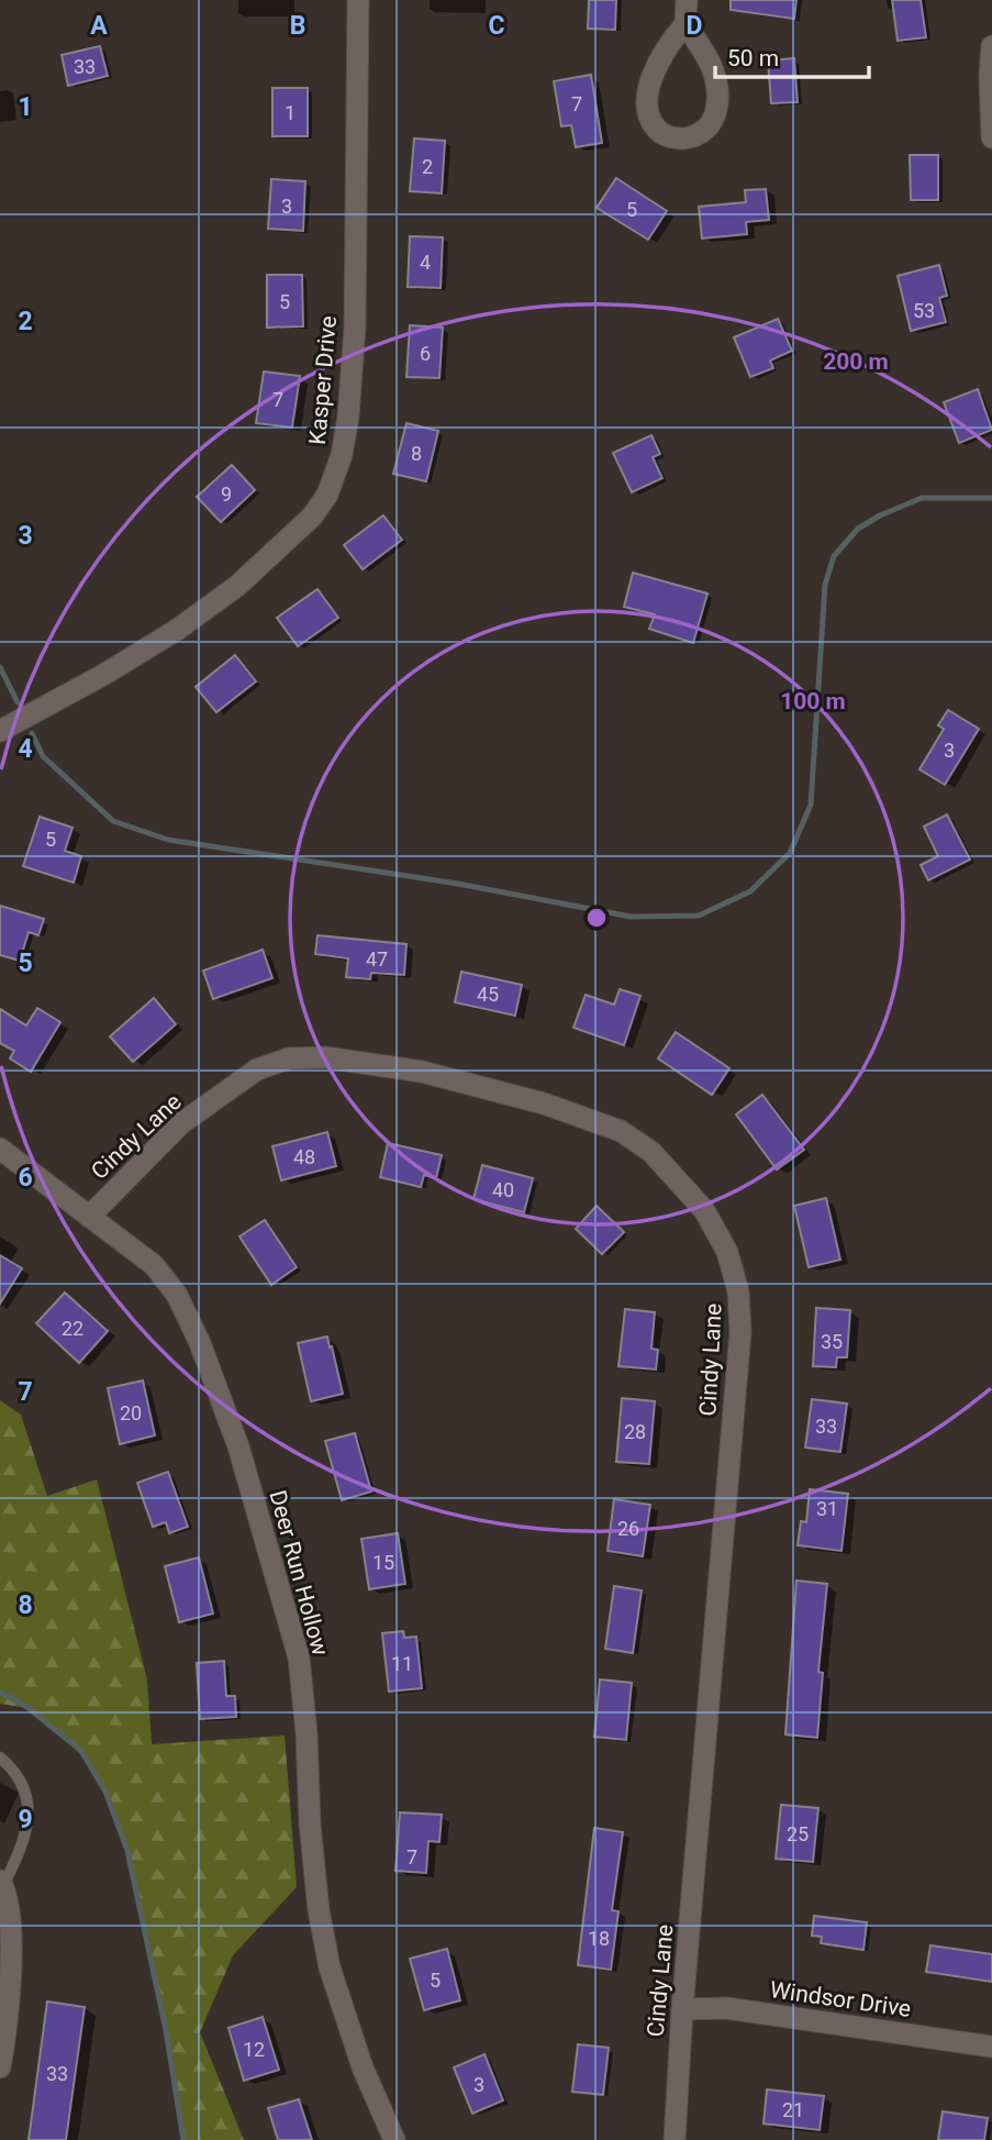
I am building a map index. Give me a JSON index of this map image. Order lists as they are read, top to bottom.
{
  "streets": {
    "street": [
      "Kasper Drive",
      "Cindy Lane",
      "Deer Run Hollow",
      "Windsor Drive"
    ]
  },
  "crossings": [
    ["Cindy Lane", "Deer Run Hollow"],
    ["Cindy Lane", "Windsor Drive"]
  ],
  "house_numbers": [
    "33",
    "7",
    "1",
    "2",
    "3",
    "5",
    "4",
    "5",
    "53",
    "6",
    "7",
    "8",
    "9",
    "3",
    "5",
    "47",
    "45",
    "48",
    "40",
    "22",
    "35",
    "20",
    "33",
    "28",
    "31",
    "26",
    "15",
    "11",
    "25",
    "7",
    "18",
    "5",
    "12",
    "33",
    "3",
    "21"
  ],
  "scale_bar": "50 m",
  "grid": {
    "columns": [
      "A",
      "B",
      "C",
      "D"
    ],
    "rows": [
      "1",
      "2",
      "3",
      "4",
      "5",
      "6",
      "7",
      "8",
      "9"
    ]
  },
  "rings": ["200 m", "100 m"]
}
